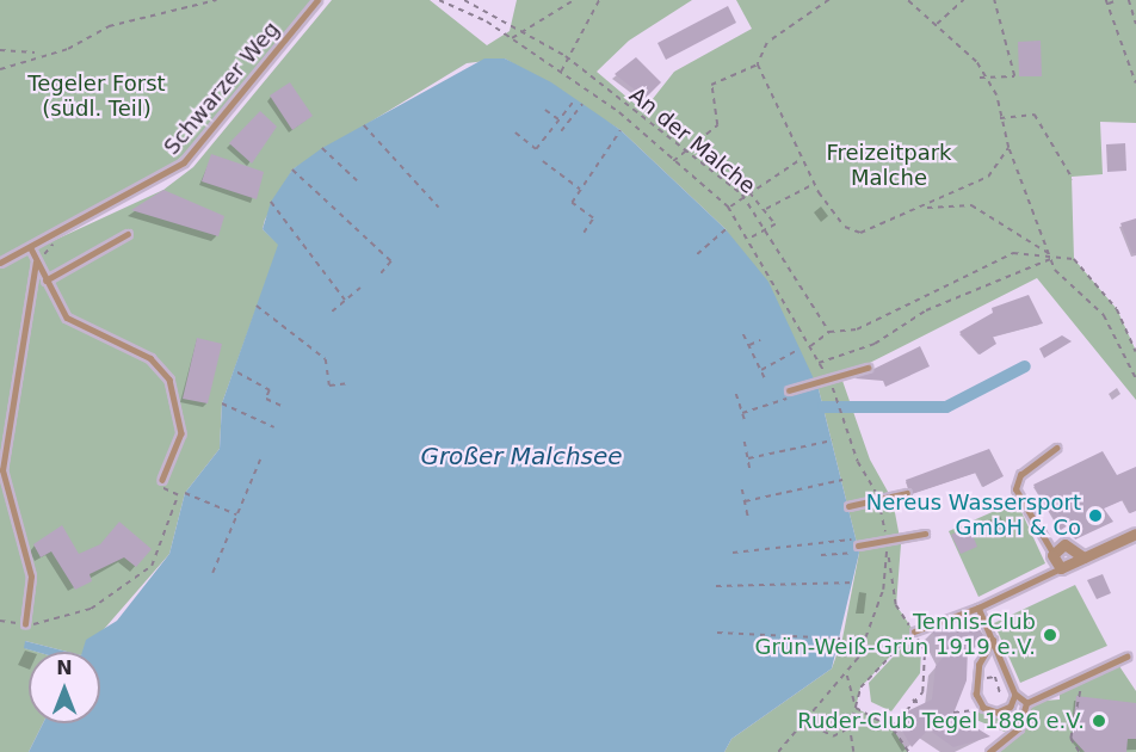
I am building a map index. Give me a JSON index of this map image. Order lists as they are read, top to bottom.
{
  "streets": {
    "lane": ["Schwarzer Weg"],
    "path": ["An der Malche"]
  },
  "water": ["Großer Malchsee"],
  "parks": ["Tegeler Forst (südl. Teil)", "Freizeitpark Malche"],
  "places": ["Nereus Wassersport GmbH & Co", "Tennis-Club Grün-Weiß-Grün 1919 e.V.", "Ruder-Club Tegel 1886 e.V."],
  "north": "top"
}
